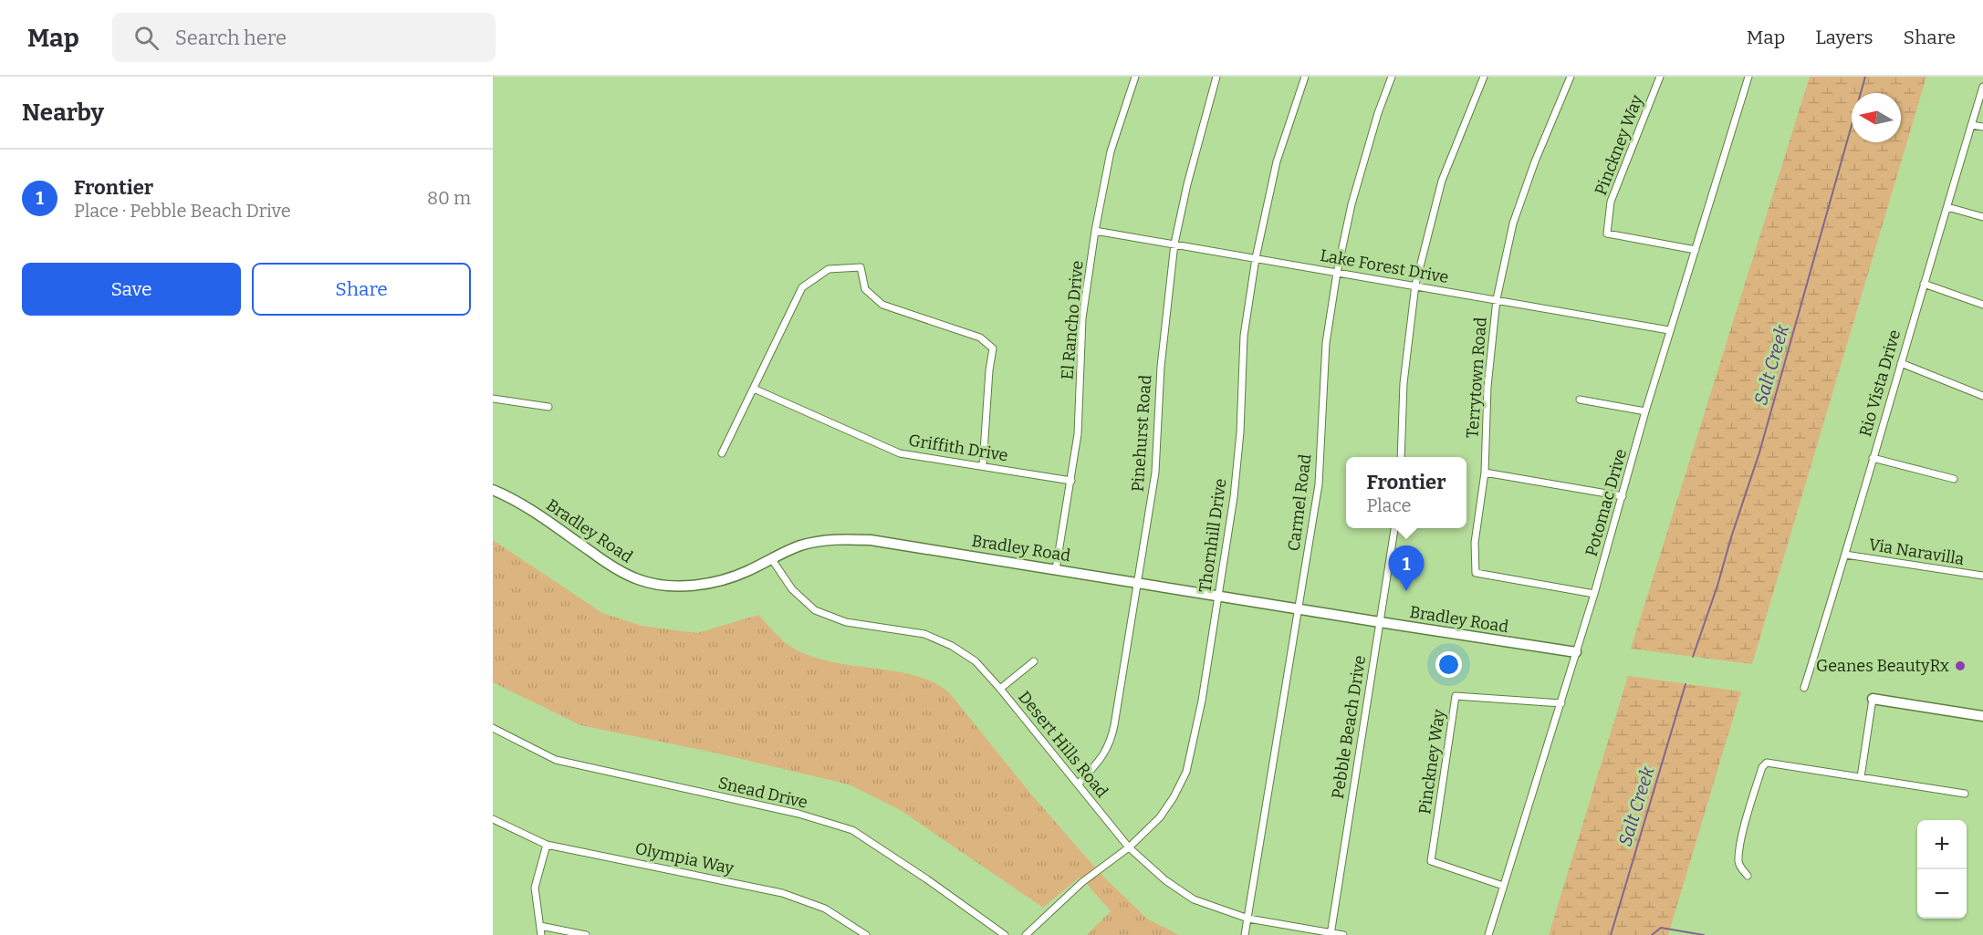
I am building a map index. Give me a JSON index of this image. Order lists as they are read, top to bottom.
{
  "streets": {
    "street": [
      "Pinckney Way",
      "Lake Forest Drive",
      "El Rancho Drive",
      "Terrytown Road",
      "Rio Vista Drive",
      "Pinehurst Road",
      "Griffith Drive",
      "Carmel Road",
      "Potomac Drive",
      "Bradley Road",
      "Thornhill Drive",
      "Via Naravilla",
      "Pebble Beach Drive",
      "Desert Hills Road",
      "Snead Drive",
      "Olympia Way"
    ]
  },
  "crossings": [
    ["Pinckney Way", "Potomac Drive"],
    ["Lake Forest Drive", "El Rancho Drive"],
    ["Lake Forest Drive", "Terrytown Road"],
    ["Lake Forest Drive", "Pinehurst Road"],
    ["Lake Forest Drive", "Carmel Road"],
    ["Lake Forest Drive", "Potomac Drive"],
    ["Lake Forest Drive", "Thornhill Drive"],
    ["El Rancho Drive", "Griffith Drive"],
    ["El Rancho Drive", "Bradley Road"],
    ["Terrytown Road", "Potomac Drive"],
    ["Rio Vista Drive", "Via Naravilla"],
    ["Pinehurst Road", "Bradley Road"],
    ["Pinehurst Road", "Desert Hills Road"],
    ["Carmel Road", "Bradley Road"],
    ["Carmel Road", "Desert Hills Road"],
    ["Potomac Drive", "Bradley Road"],
    ["Bradley Road", "Thornhill Drive"],
    ["Bradley Road", "Pebble Beach Drive"],
    ["Bradley Road", "Desert Hills Road"],
    ["Thornhill Drive", "Desert Hills Road"],
    ["Pebble Beach Drive", "Desert Hills Road"]
  ],
  "water": ["Salt Creek"],
  "places": ["Geanes BeautyRx"],
  "north": "left",
  "page": {
    "header": "Map",
    "search": "Search here",
    "nav": ["Map", "Layers", "Share"],
    "heading": "Nearby",
    "list": [
      {
        "mark": "1",
        "name": "Frontier",
        "note": "Place · Pebble Beach Drive",
        "value": "80 m"
      }
    ],
    "buttons": ["Save", "Share"],
    "popup": ["Frontier", "Place"],
    "pins": "1",
    "map_buttons": ["+", "−"]
  }
}
